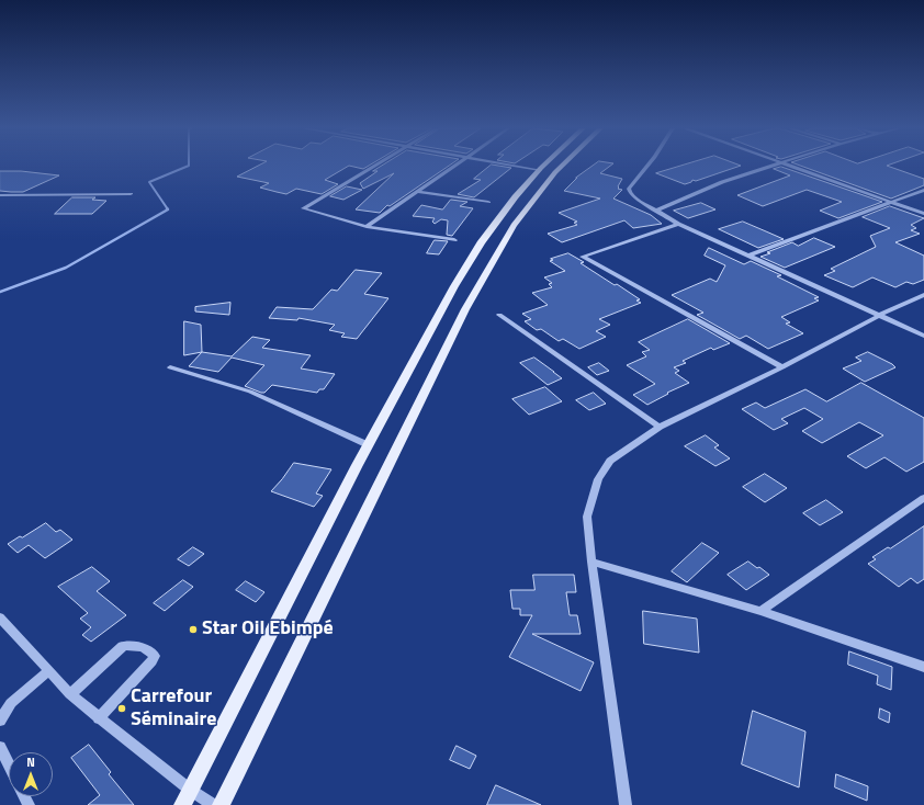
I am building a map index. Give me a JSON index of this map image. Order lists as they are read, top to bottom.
{
  "places": ["Star Oil Ebimpé", "Carrefour Séminaire"],
  "north": "top"
}
